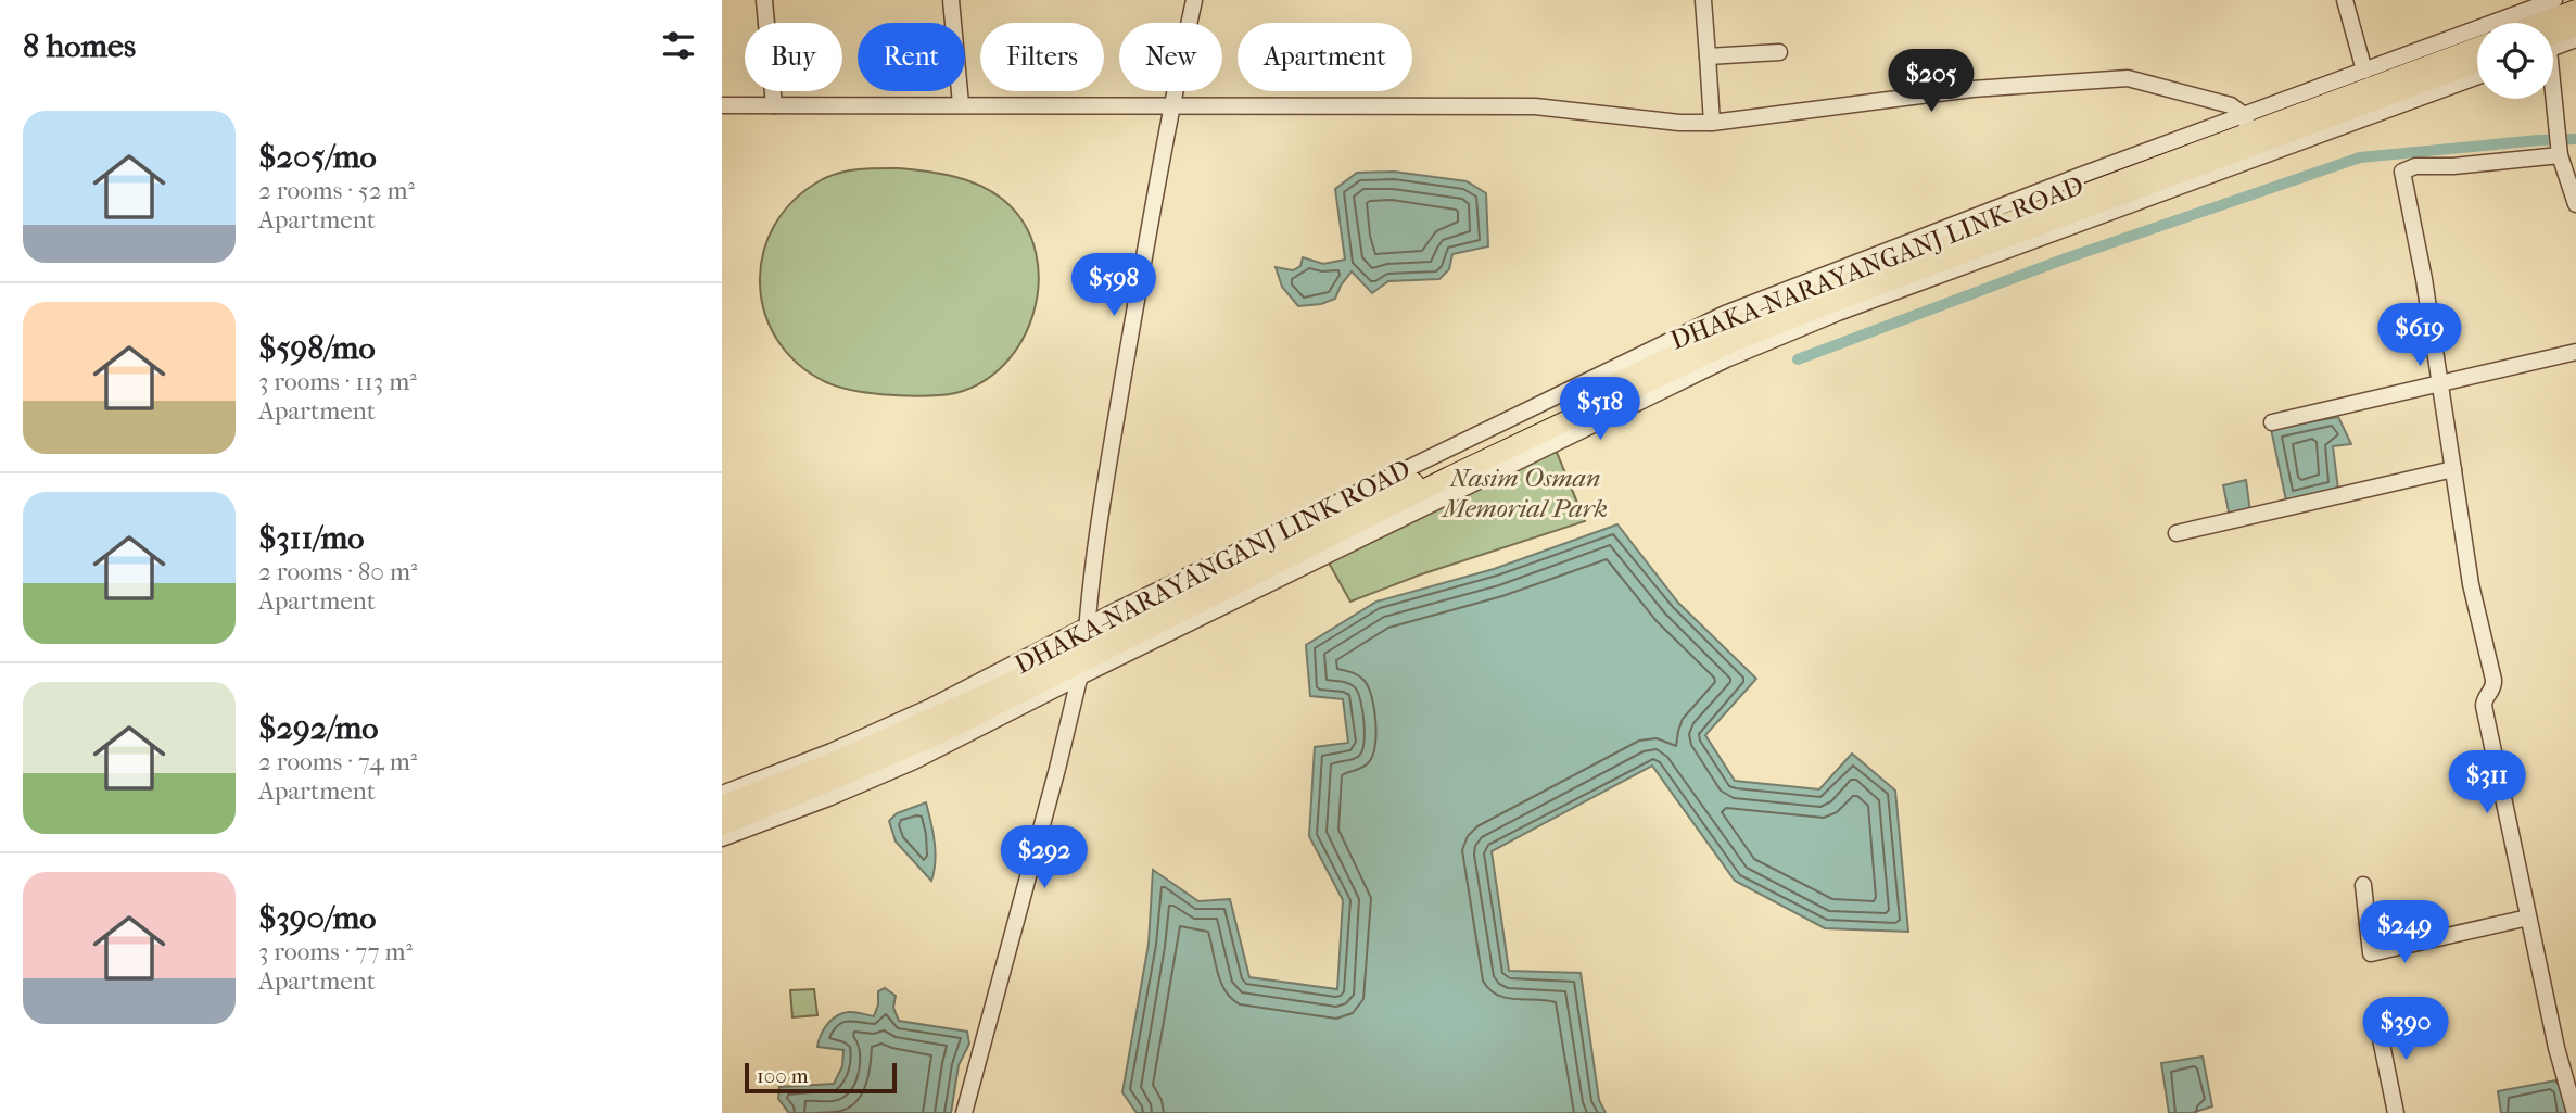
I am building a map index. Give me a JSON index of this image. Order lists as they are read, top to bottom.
{
  "streets": {
    "main road": ["DHAKA-NARAYANGANJ LINK ROAD"]
  },
  "parks": ["Nasim Osman Memorial Park"],
  "scale_bar": "100 m",
  "page": {
    "heading": "8 homes",
    "chip": [
      "Buy",
      "Rent",
      "Filters",
      "New",
      "Apartment"
    ],
    "price": [
      "$205",
      "$598",
      "$619",
      "$518",
      "$311",
      "$292",
      "$249",
      "$390"
    ],
    "list": [
      {
        "name": "$205/mo",
        "note": "2 rooms · 52 m² · Apartment"
      },
      {
        "name": "$598/mo",
        "note": "3 rooms · 113 m² · Apartment"
      },
      {
        "name": "$311/mo",
        "note": "2 rooms · 80 m² · Apartment"
      },
      {
        "name": "$292/mo",
        "note": "2 rooms · 74 m² · Apartment"
      },
      {
        "name": "$390/mo",
        "note": "3 rooms · 77 m² · Apartment"
      }
    ],
    "scale": "100 m"
  }
}
